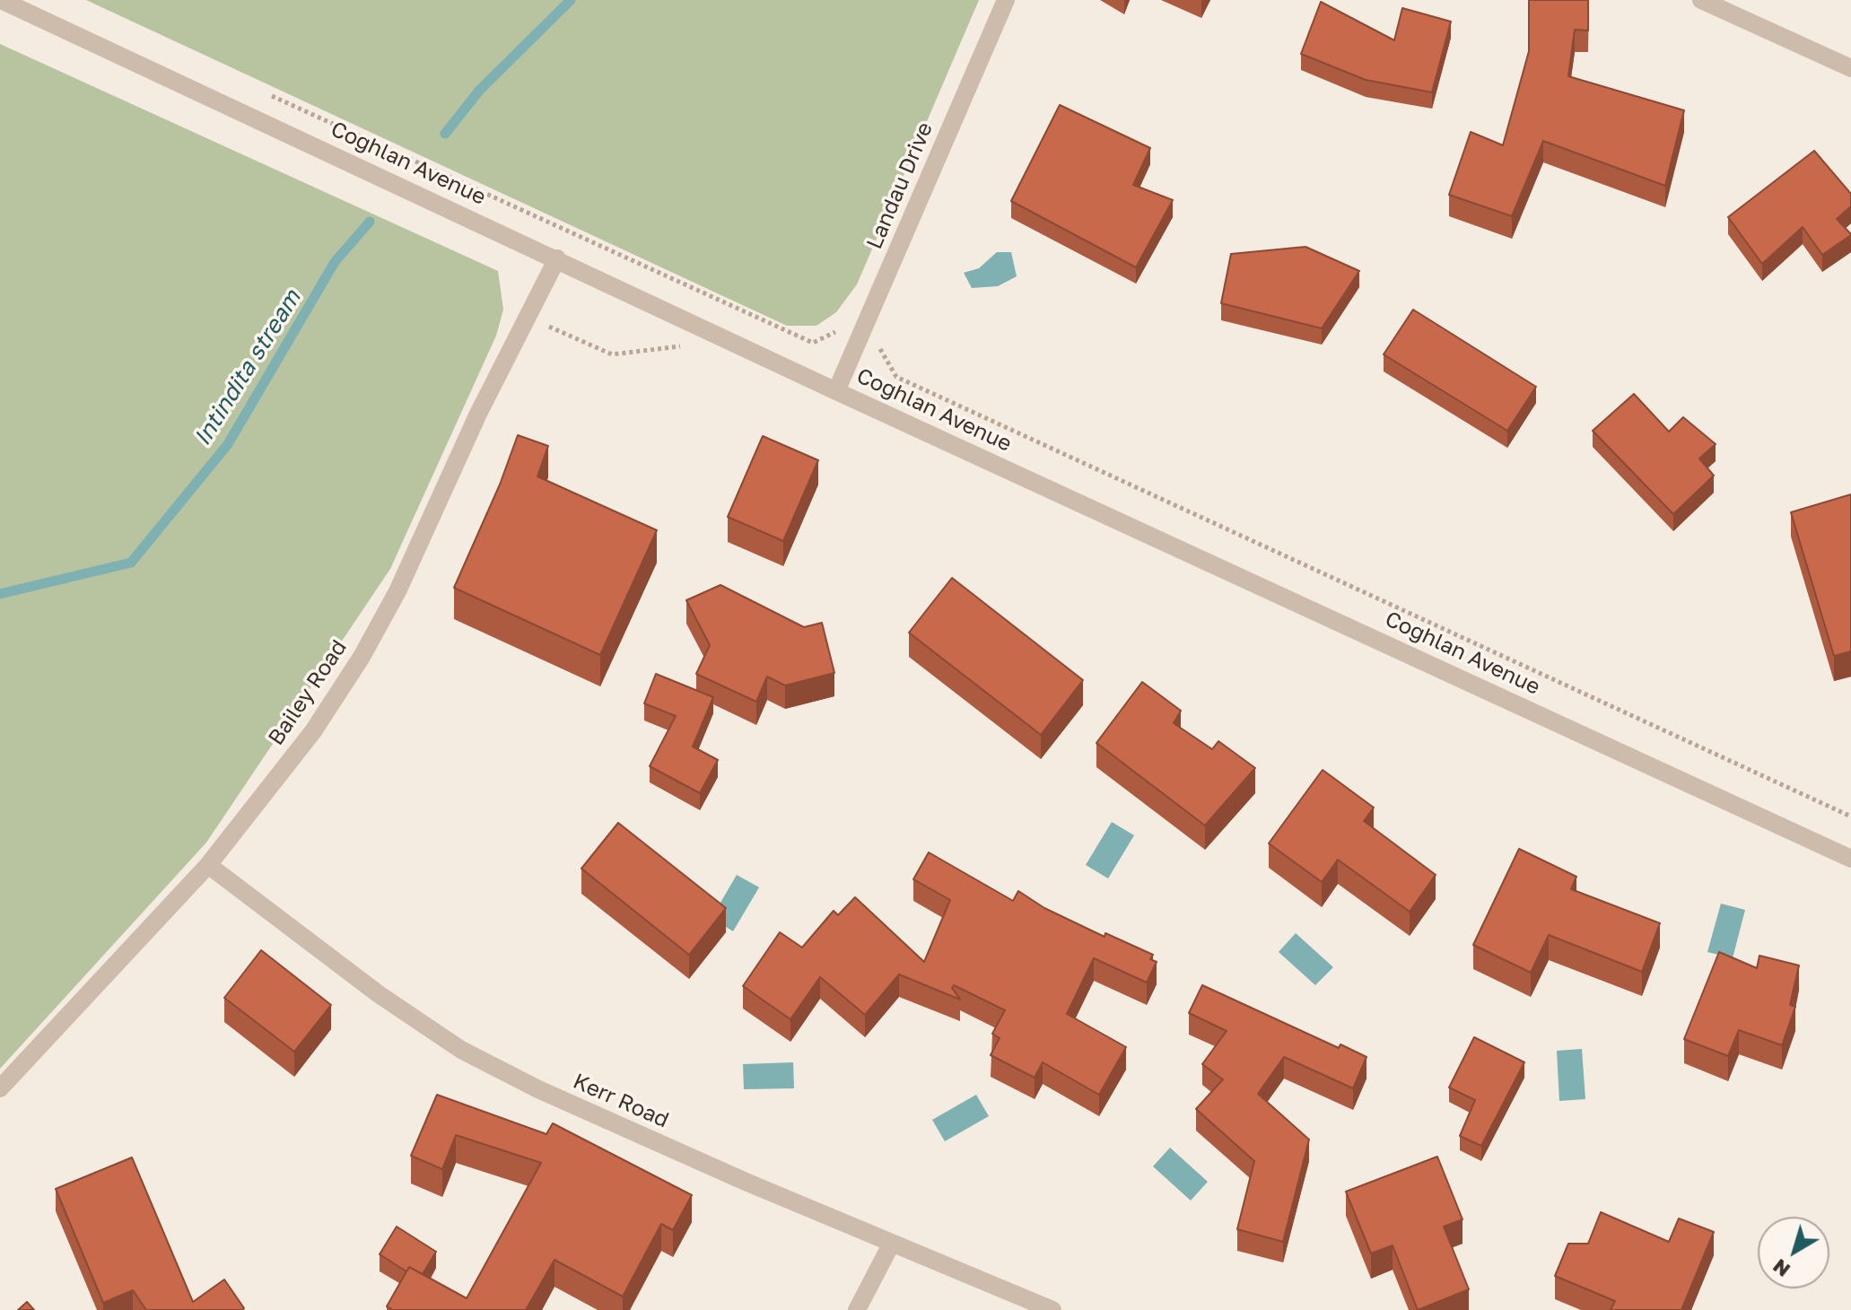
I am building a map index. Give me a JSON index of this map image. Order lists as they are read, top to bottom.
{
  "streets": {
    "street": [
      "Coghlan Avenue",
      "Landau Drive",
      "Bailey Road",
      "Kerr Road"
    ]
  },
  "crossings": [
    ["Coghlan Avenue", "Landau Drive"],
    ["Coghlan Avenue", "Bailey Road"],
    ["Bailey Road", "Kerr Road"]
  ],
  "water": ["Intindita stream"],
  "north": "bottom left"
}
